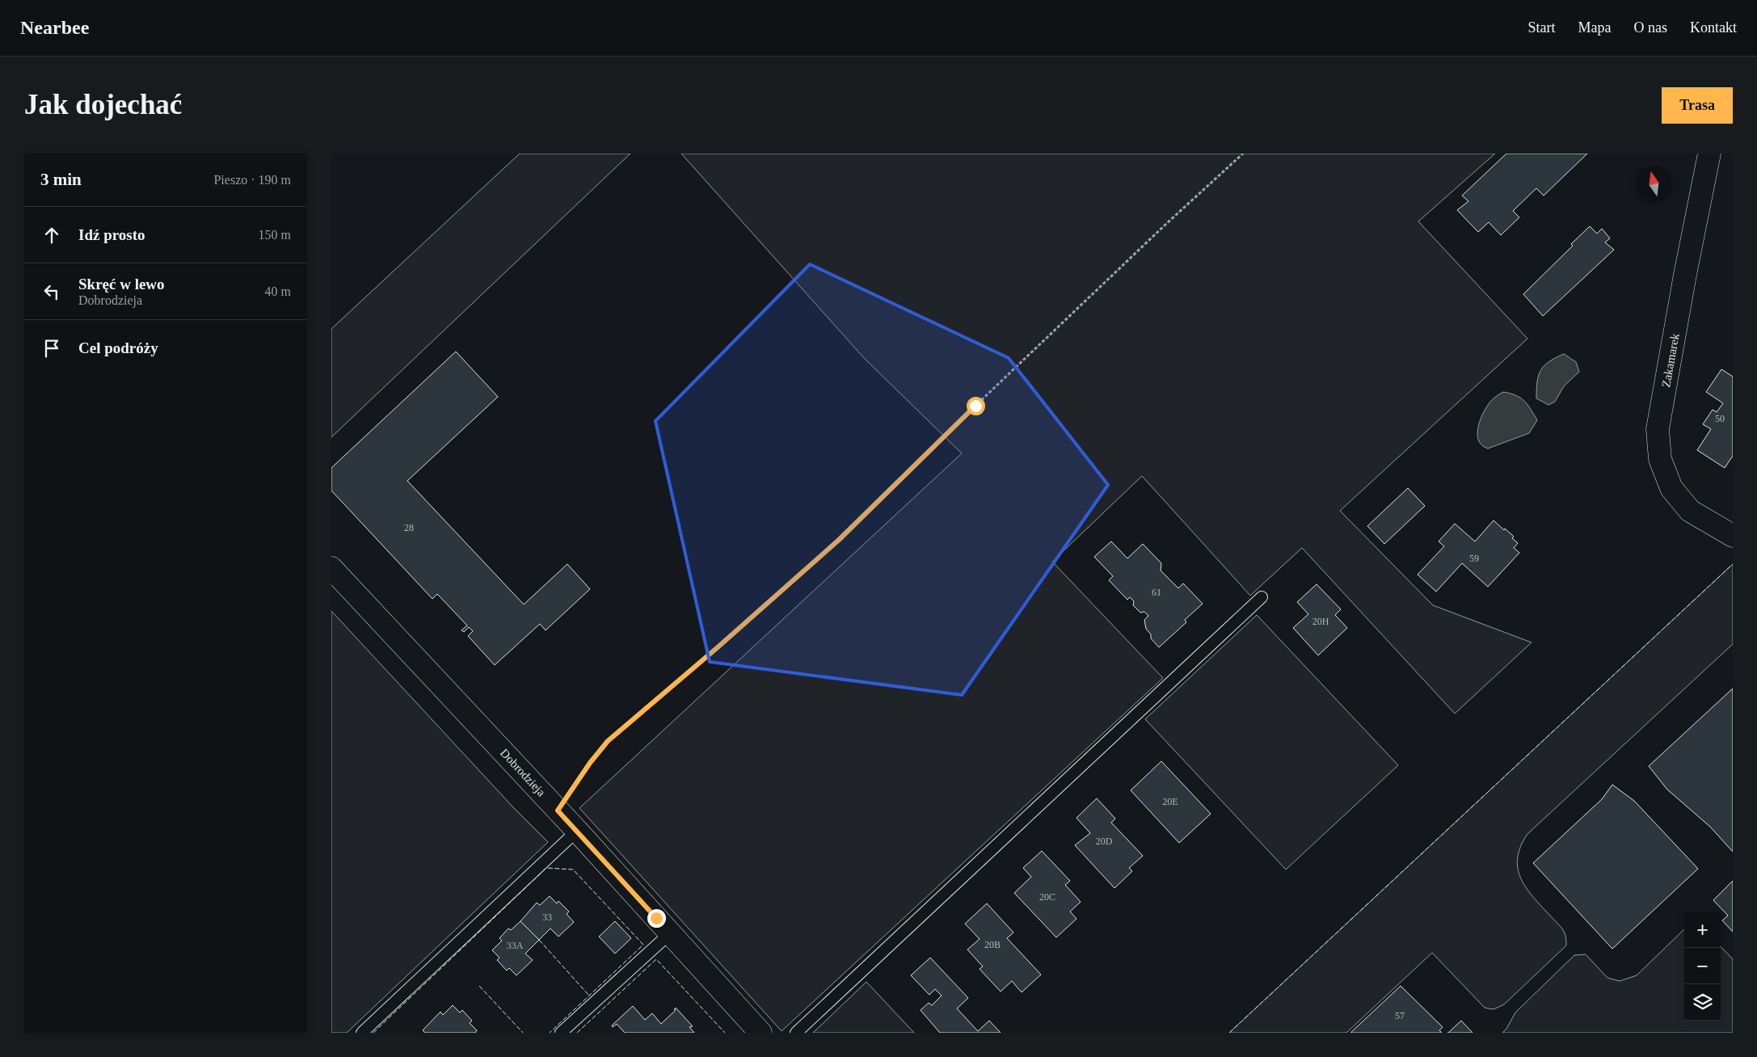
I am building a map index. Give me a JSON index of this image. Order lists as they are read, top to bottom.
{
  "streets": {
    "street": ["Zakamarek", "Dobrodzieja"]
  },
  "house_numbers": [
    "50",
    "28",
    "59",
    "61",
    "20H",
    "20E",
    "20D",
    "20C",
    "33",
    "20B",
    "33A",
    "57"
  ],
  "north": "top",
  "page": {
    "header": "Nearbee",
    "nav": [
      "Start",
      "Mapa",
      "O nas",
      "Kontakt"
    ],
    "buttons": "Trasa",
    "title": "Jak dojechać",
    "heading": ["3 min", "Pieszo · 190 m"],
    "list": [
      ["Idź prosto", "150 m"],
      ["Skręć w lewo", "Dobrodzieja", "40 m"],
      "Cel podróży"
    ],
    "map_buttons": ["+", "−"]
  }
}
